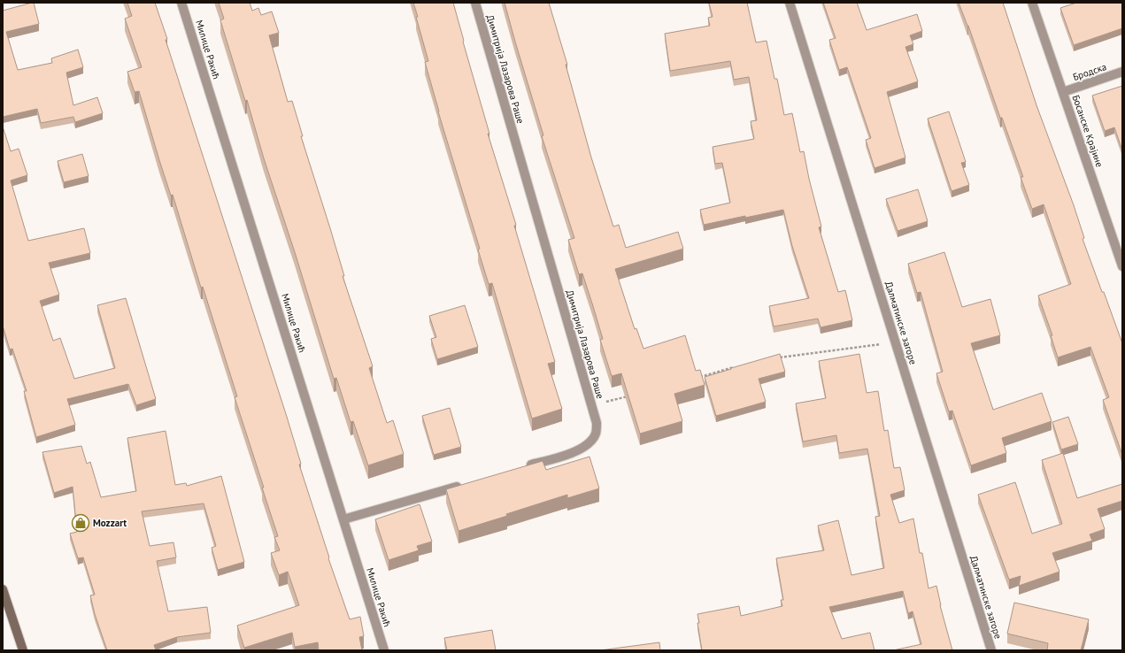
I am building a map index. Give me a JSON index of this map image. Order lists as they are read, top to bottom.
{
  "streets": {
    "street": [
      "Милице Ракић",
      "Димитрија Лазарова Раше",
      "Бродска",
      "Босанске Крајине",
      "Далматинске загоре"
    ]
  },
  "crossings": [
    ["Бродска", "Босанске Крајине"]
  ],
  "places": {
    "shop": ["Mozzart"]
  }
}
